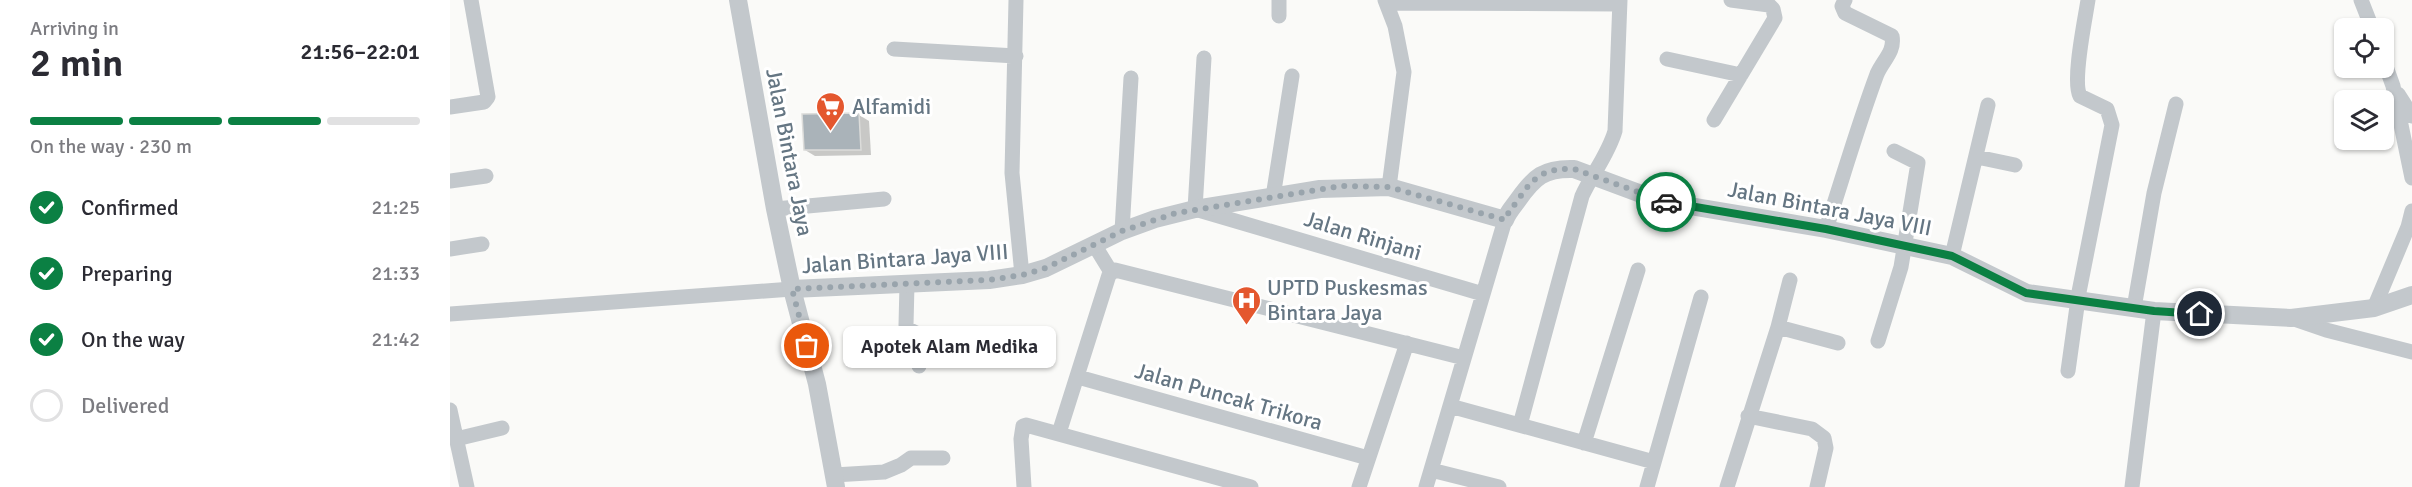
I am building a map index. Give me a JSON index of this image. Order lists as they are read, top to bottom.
{
  "streets": {
    "street": [
      "Jalan Bintara Jaya",
      "Jalan Bintara Jaya VIII",
      "Jalan Rinjani",
      "Jalan Puncak Trikora"
    ]
  },
  "crossings": [
    ["Jalan Bintara Jaya", "Jalan Bintara Jaya VIII"],
    ["Jalan Bintara Jaya VIII", "Jalan Rinjani"]
  ],
  "places": {
    "supermarket": ["Alfamidi"],
    "hospital": ["UPTD Puskesmas Bintara Jaya"],
    "other": ["Apotek Alam Medika"]
  },
  "page": {
    "heading": ["2 min", "Arriving in", "21:56–22:01"],
    "bar": "On the way · 230 m",
    "list": [
      ["Confirmed", "21:25"],
      ["Preparing", "21:33"],
      ["On the way", "21:42"],
      "Delivered"
    ],
    "bubble": "Apotek Alam Medika"
  }
}
